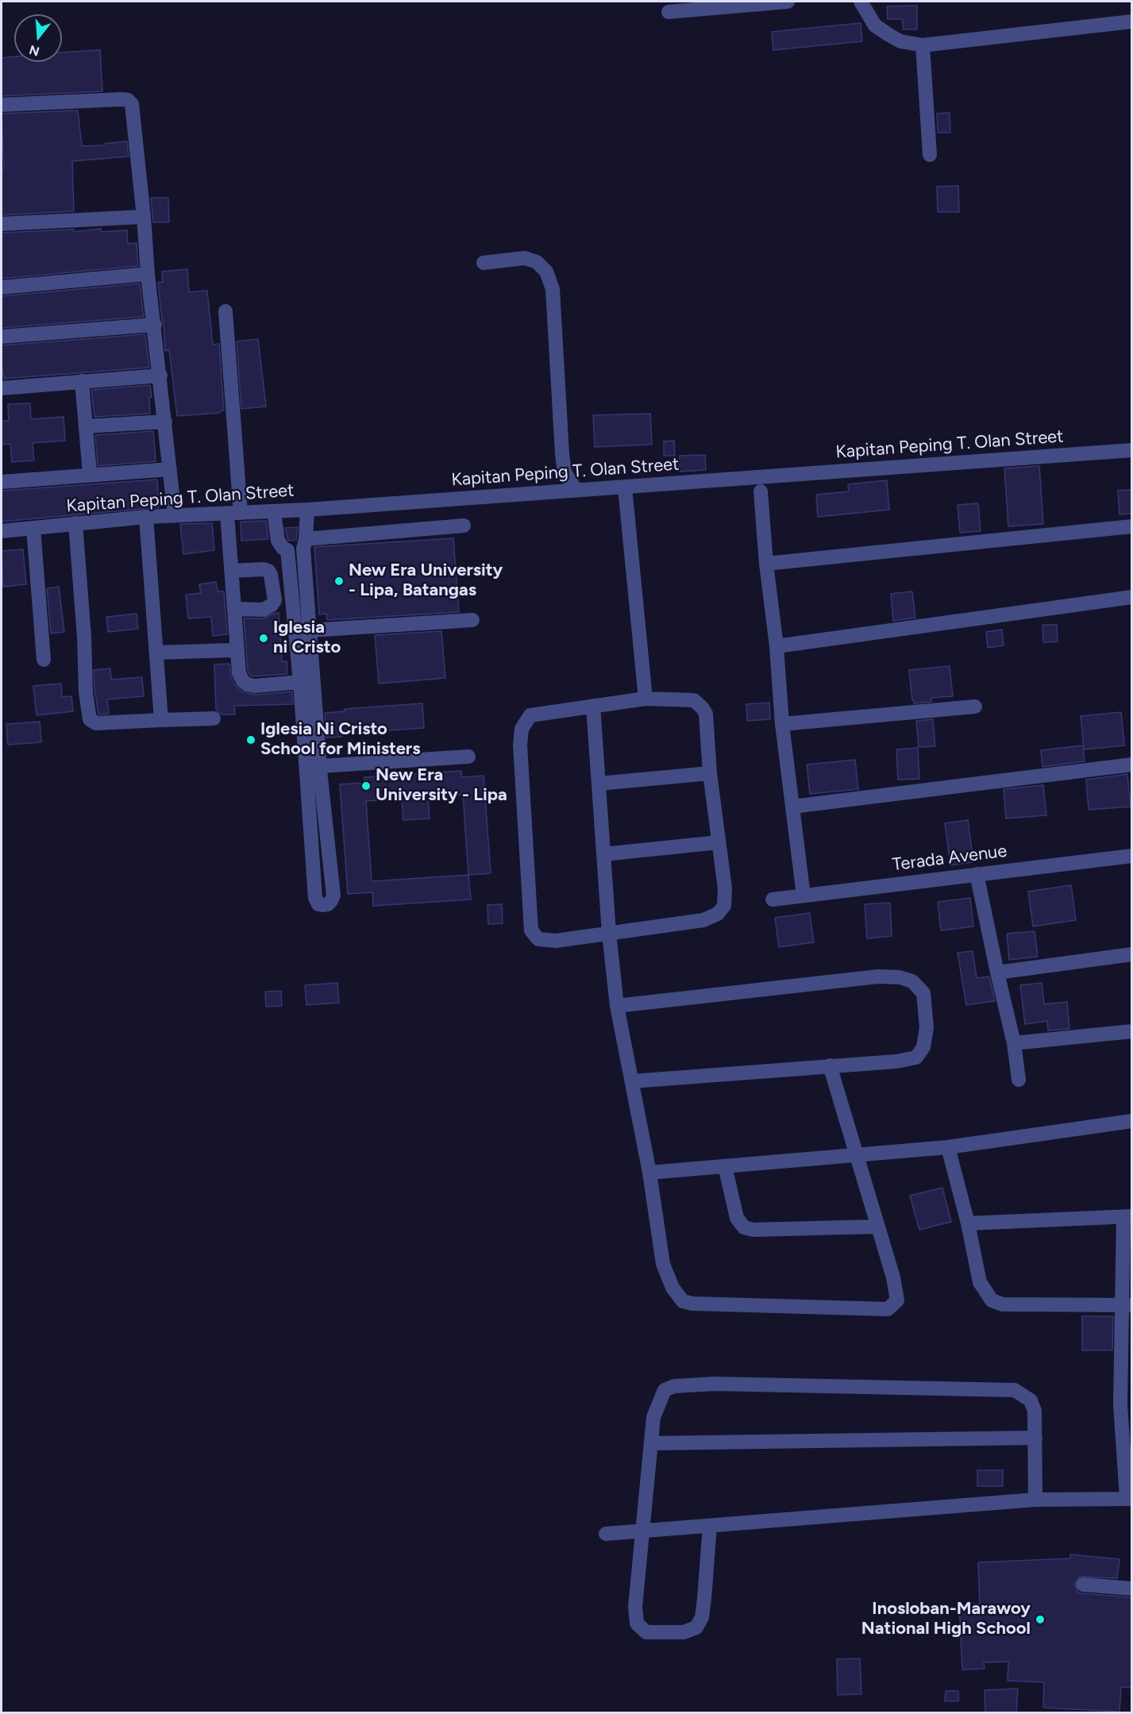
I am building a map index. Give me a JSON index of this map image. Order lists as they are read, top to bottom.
{
  "streets": {
    "street": ["Kapitan Peping T. Olan Street", "Terada Avenue"]
  },
  "places": [
    "New Era University - Lipa, Batangas",
    "Iglesia ni Cristo",
    "Iglesia Ni Cristo School for Ministers",
    "New Era University - Lipa",
    "Inosloban-Marawoy National High School"
  ],
  "north": "bottom"
}
